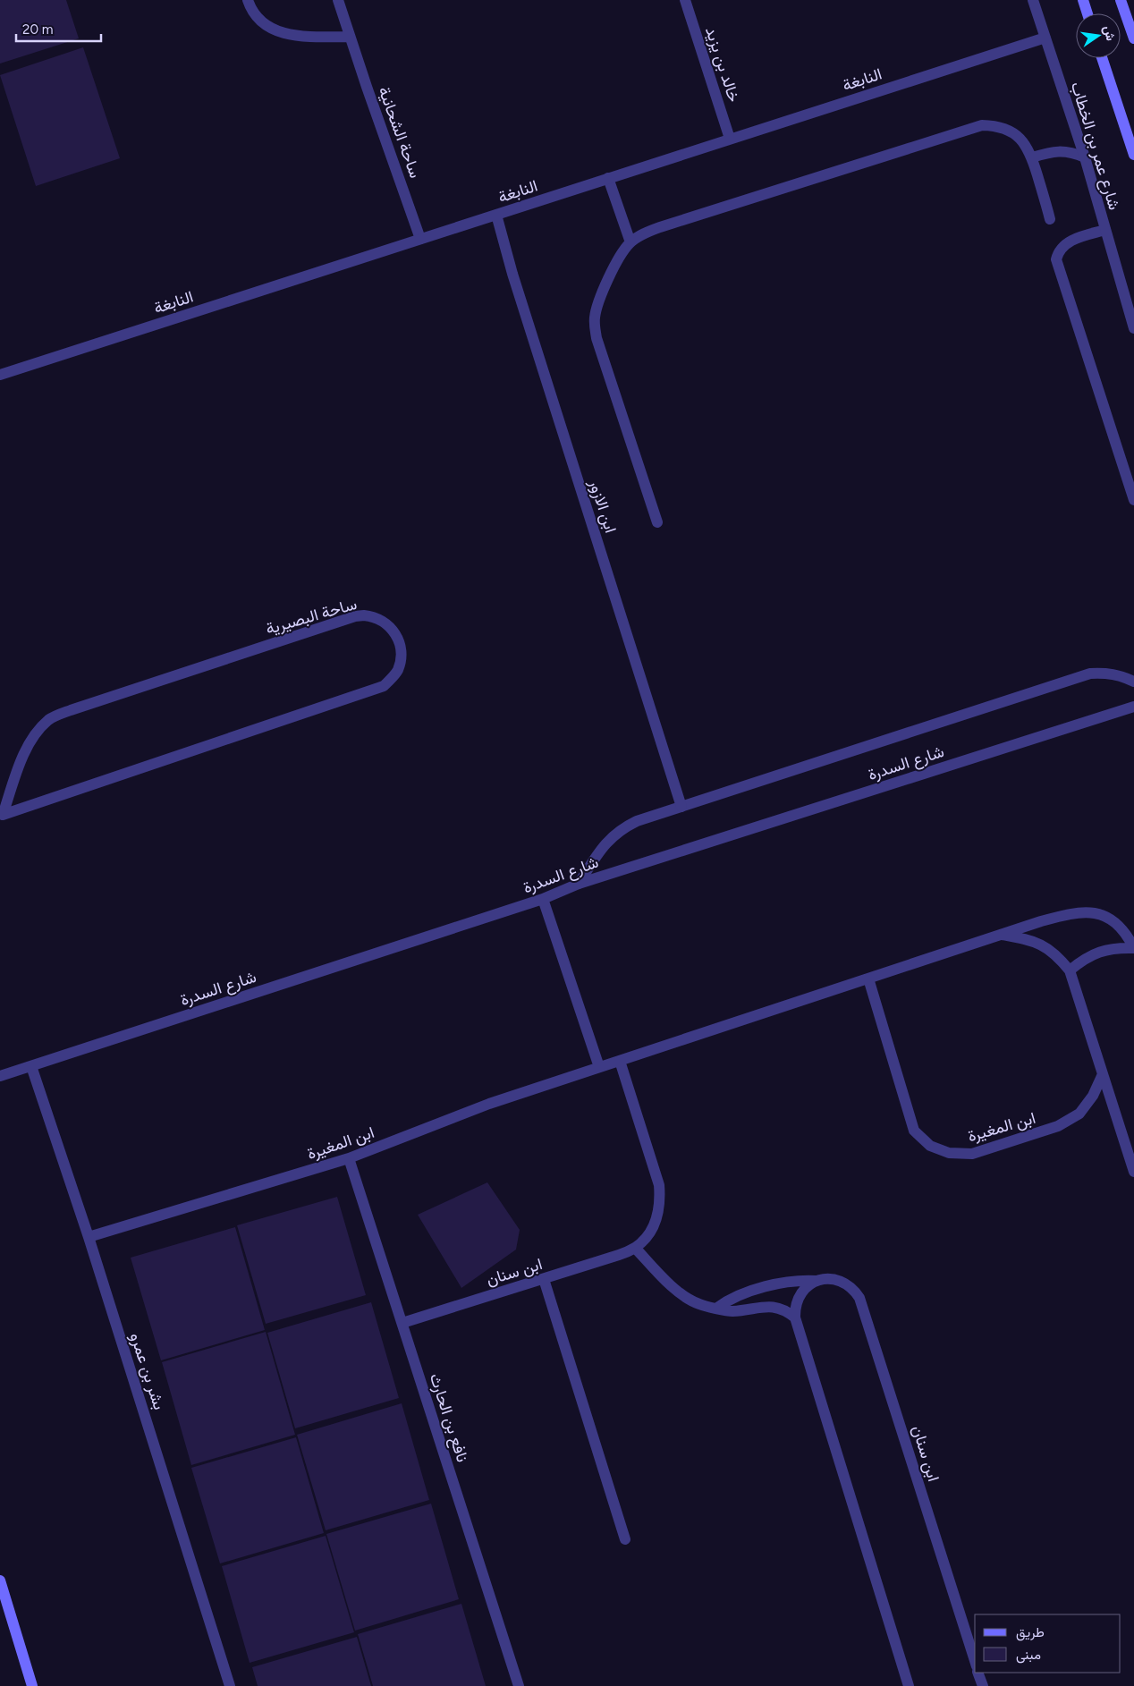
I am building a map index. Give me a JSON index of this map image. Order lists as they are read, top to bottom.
{
  "streets": {
    "main road": ["شارع عمر بن الخطاب"],
    "street": [
      "خالد بن يزيد",
      "النابغة",
      "ساحة الشحانية",
      "ابن الازور",
      "ساحة البصيرية",
      "شارع السدرة",
      "ابن المغيرة",
      "ابن سنان",
      "بشر بن عمرو",
      "نافع بن الحارث"
    ]
  },
  "crossings": [
    ["خالد بن يزيد", "النابغة"],
    ["النابغة", "ساحة الشحانية"],
    ["النابغة", "شارع عمر بن الخطاب"],
    ["النابغة", "ابن الازور"],
    ["شارع السدرة", "بشر بن عمرو"],
    ["ابن المغيرة", "ابن سنان"],
    ["ابن المغيرة", "بشر بن عمرو"],
    ["ابن المغيرة", "نافع بن الحارث"],
    ["ابن سنان", "نافع بن الحارث"]
  ],
  "legend": ["طريق", "مبنى"],
  "scale_bar": "20 m",
  "north": "right"
}
